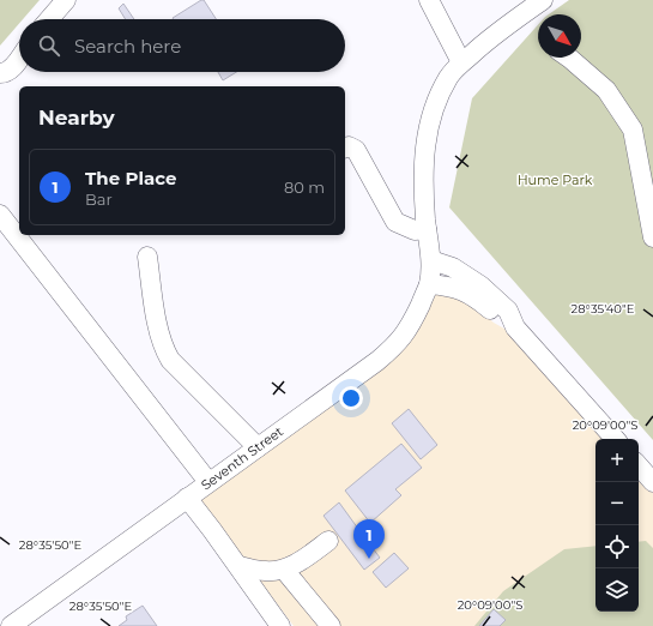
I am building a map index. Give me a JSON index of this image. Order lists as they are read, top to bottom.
{
  "streets": {
    "street": ["Seventh Street"]
  },
  "parks": ["Hume Park"],
  "north": "bottom right",
  "page": {
    "search": "Search here",
    "heading": "Nearby",
    "list": [
      {
        "mark": "1",
        "name": "The Place",
        "note": "Bar",
        "value": "80 m"
      }
    ],
    "map_buttons": ["+", "−"],
    "pins": "1"
  },
  "coordinates": ["28°35'40\"E", "20°09'00\"S", "28°35'50\"E"]
}
